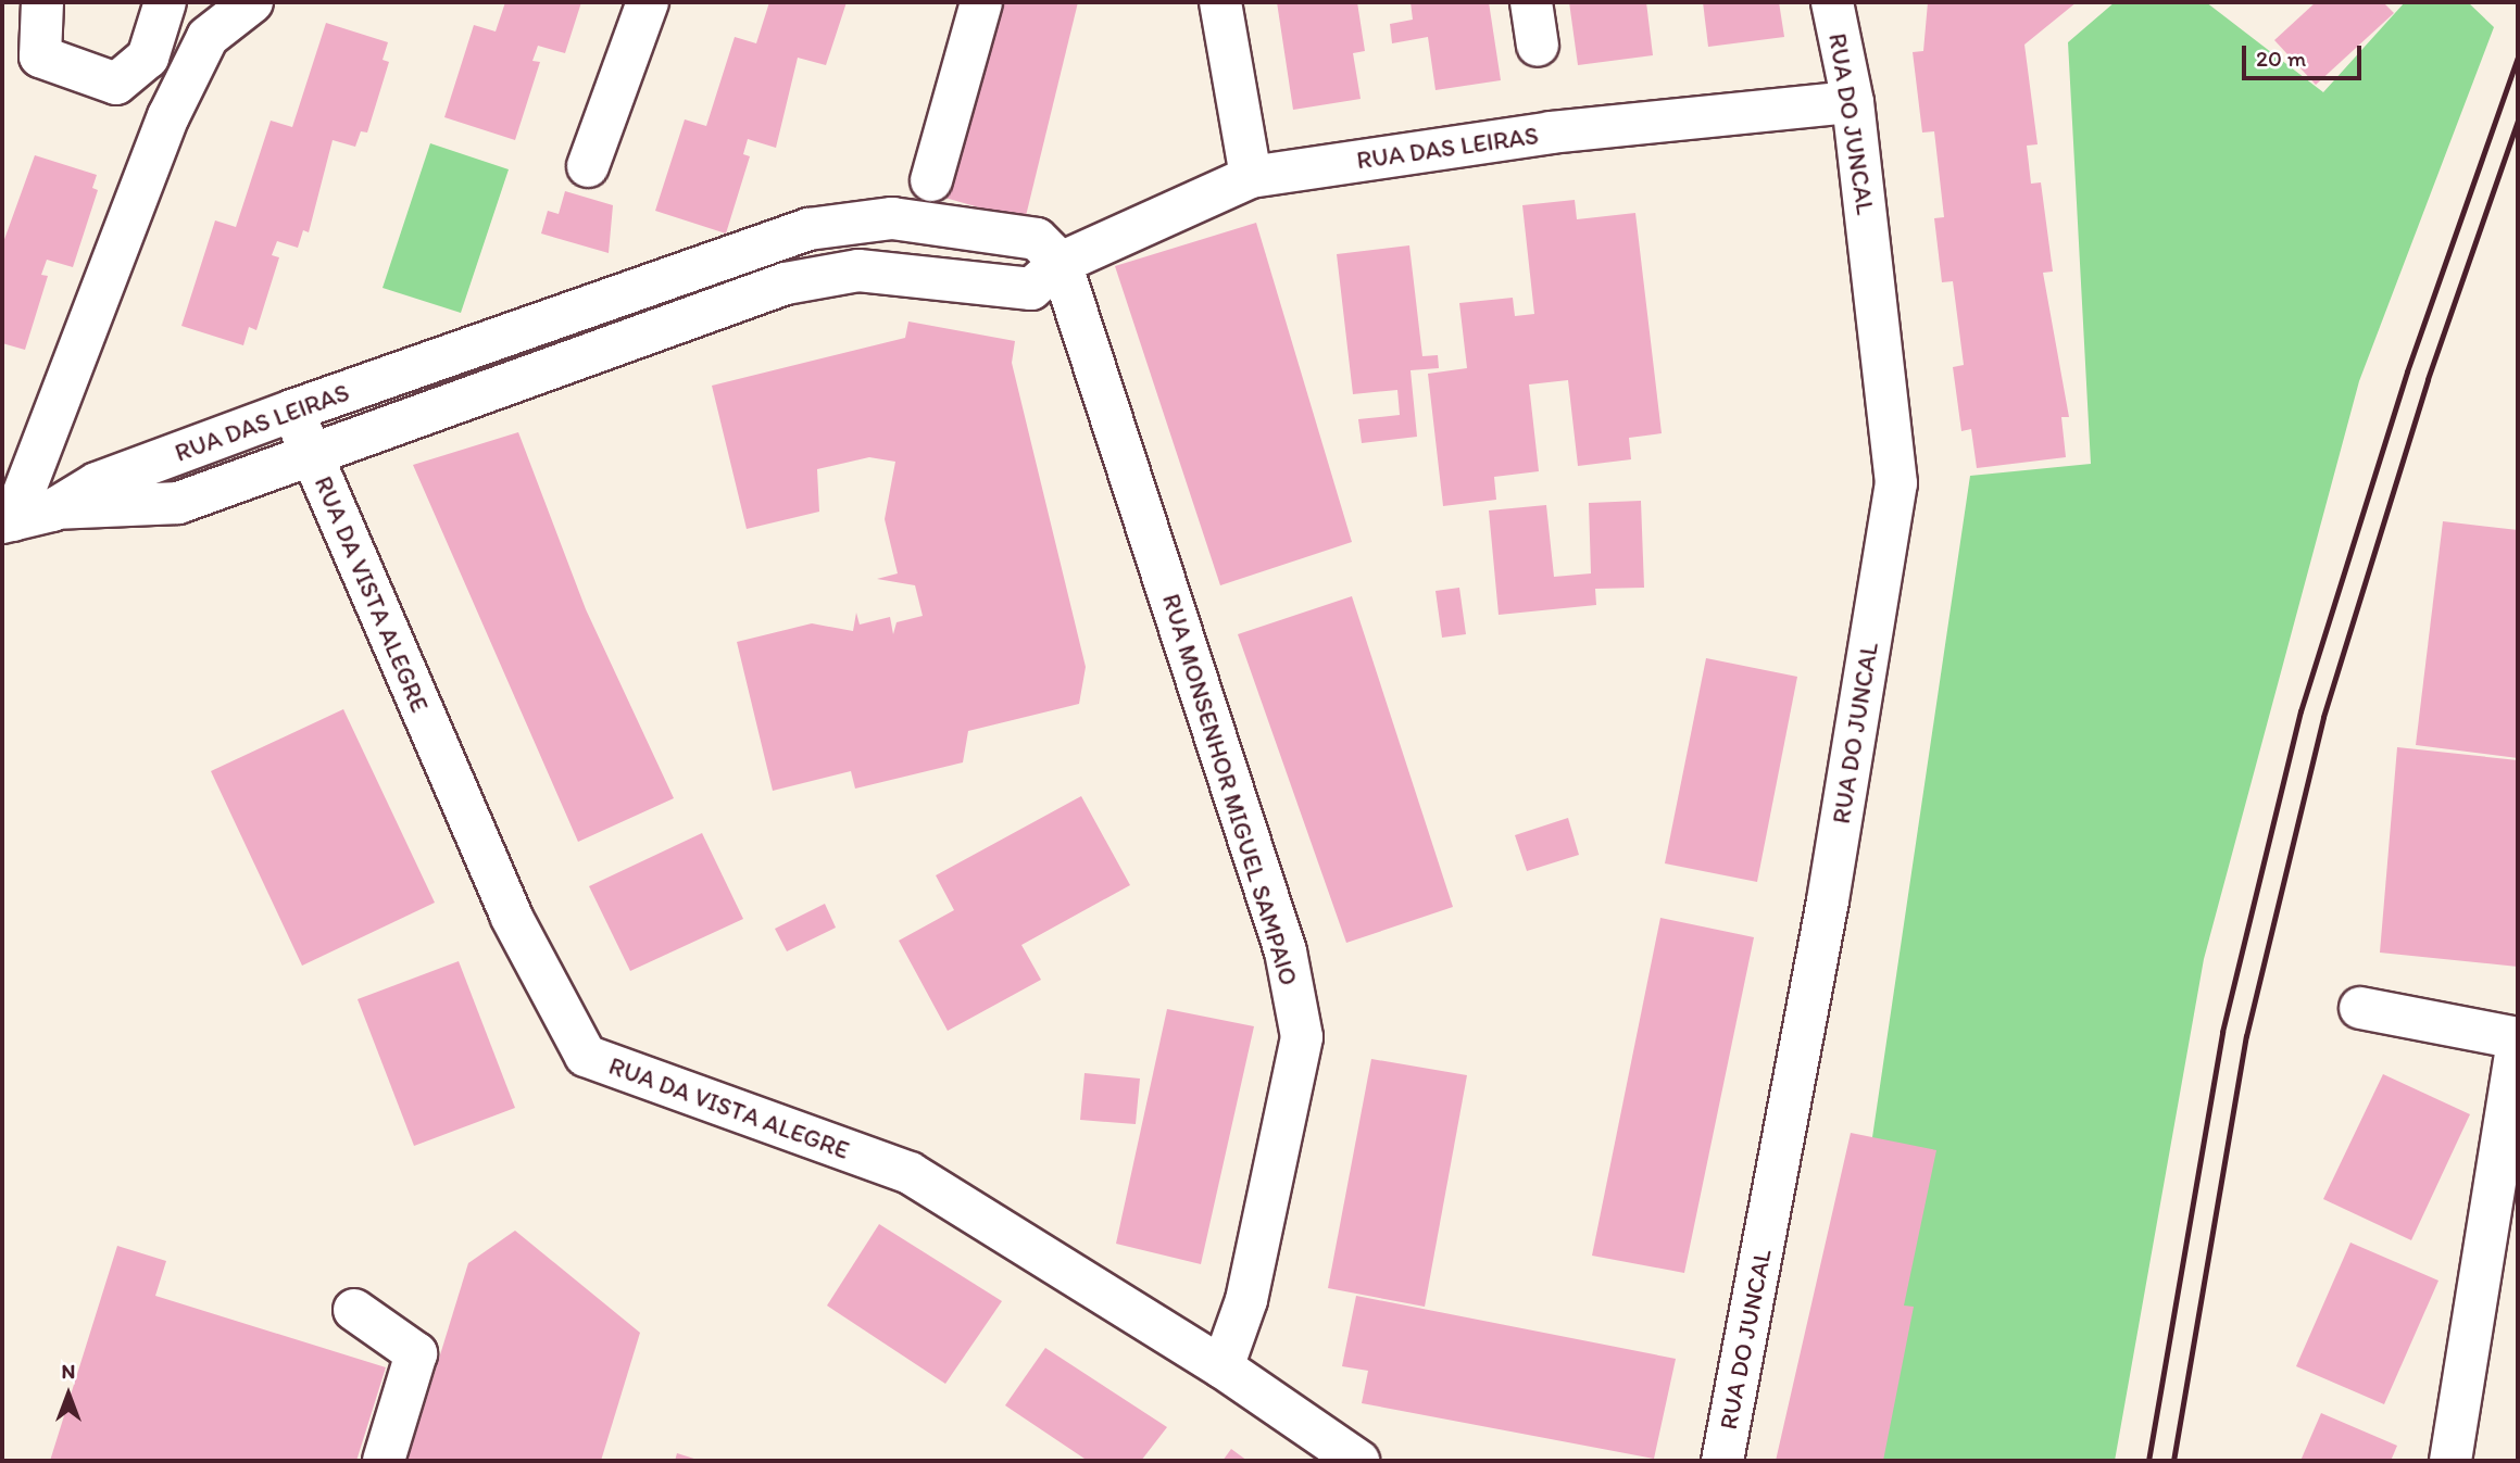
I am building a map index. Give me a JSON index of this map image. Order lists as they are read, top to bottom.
{
  "streets": {
    "street": [
      "RUA DO JUNCAL",
      "RUA DAS LEIRAS",
      "RUA DA VISTA ALEGRE",
      "RUA MONSENHOR MIGUEL SAMPAIO"
    ]
  },
  "crossings": [
    ["RUA DO JUNCAL", "RUA DAS LEIRAS"],
    ["RUA DAS LEIRAS", "RUA DA VISTA ALEGRE"],
    ["RUA DAS LEIRAS", "RUA MONSENHOR MIGUEL SAMPAIO"],
    ["RUA DA VISTA ALEGRE", "RUA MONSENHOR MIGUEL SAMPAIO"]
  ],
  "scale_bar": "20 m",
  "north": "top"
}
